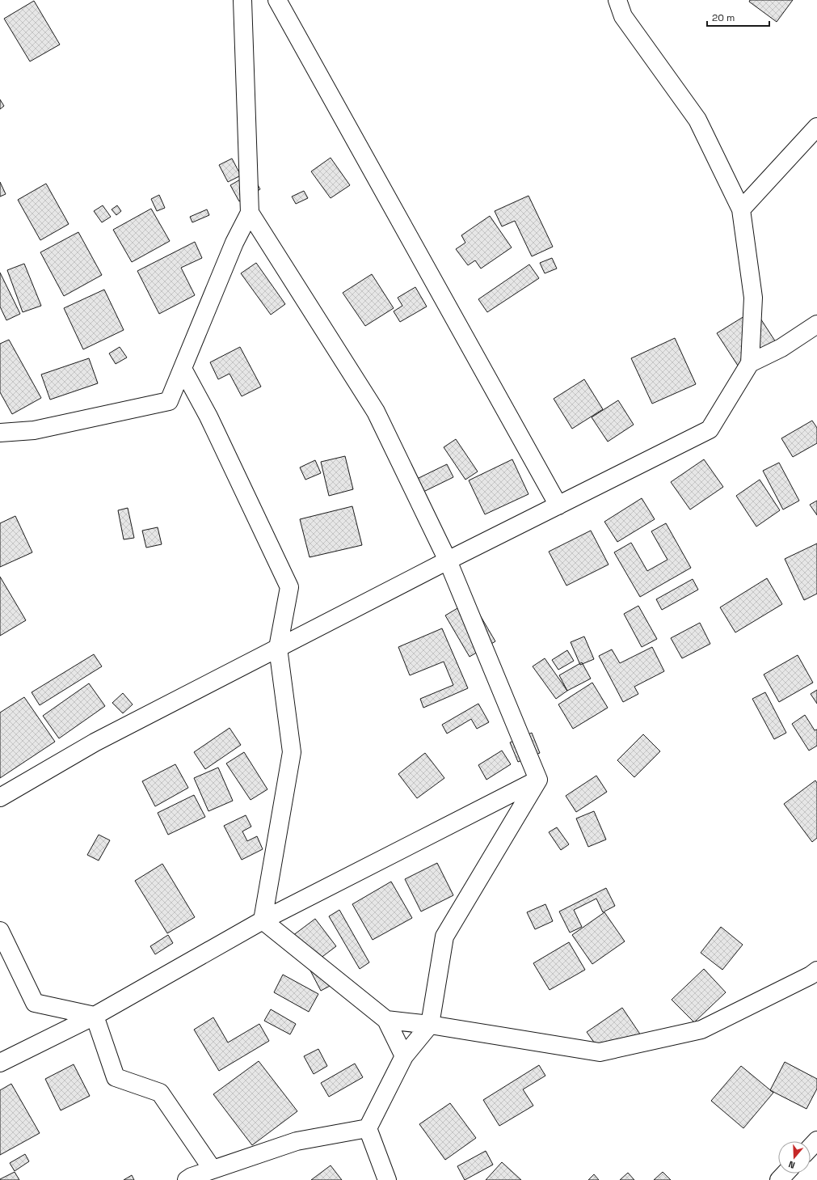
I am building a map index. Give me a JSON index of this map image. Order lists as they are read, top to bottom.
{
  "scale_bar": "20 m",
  "north": "bottom"
}
